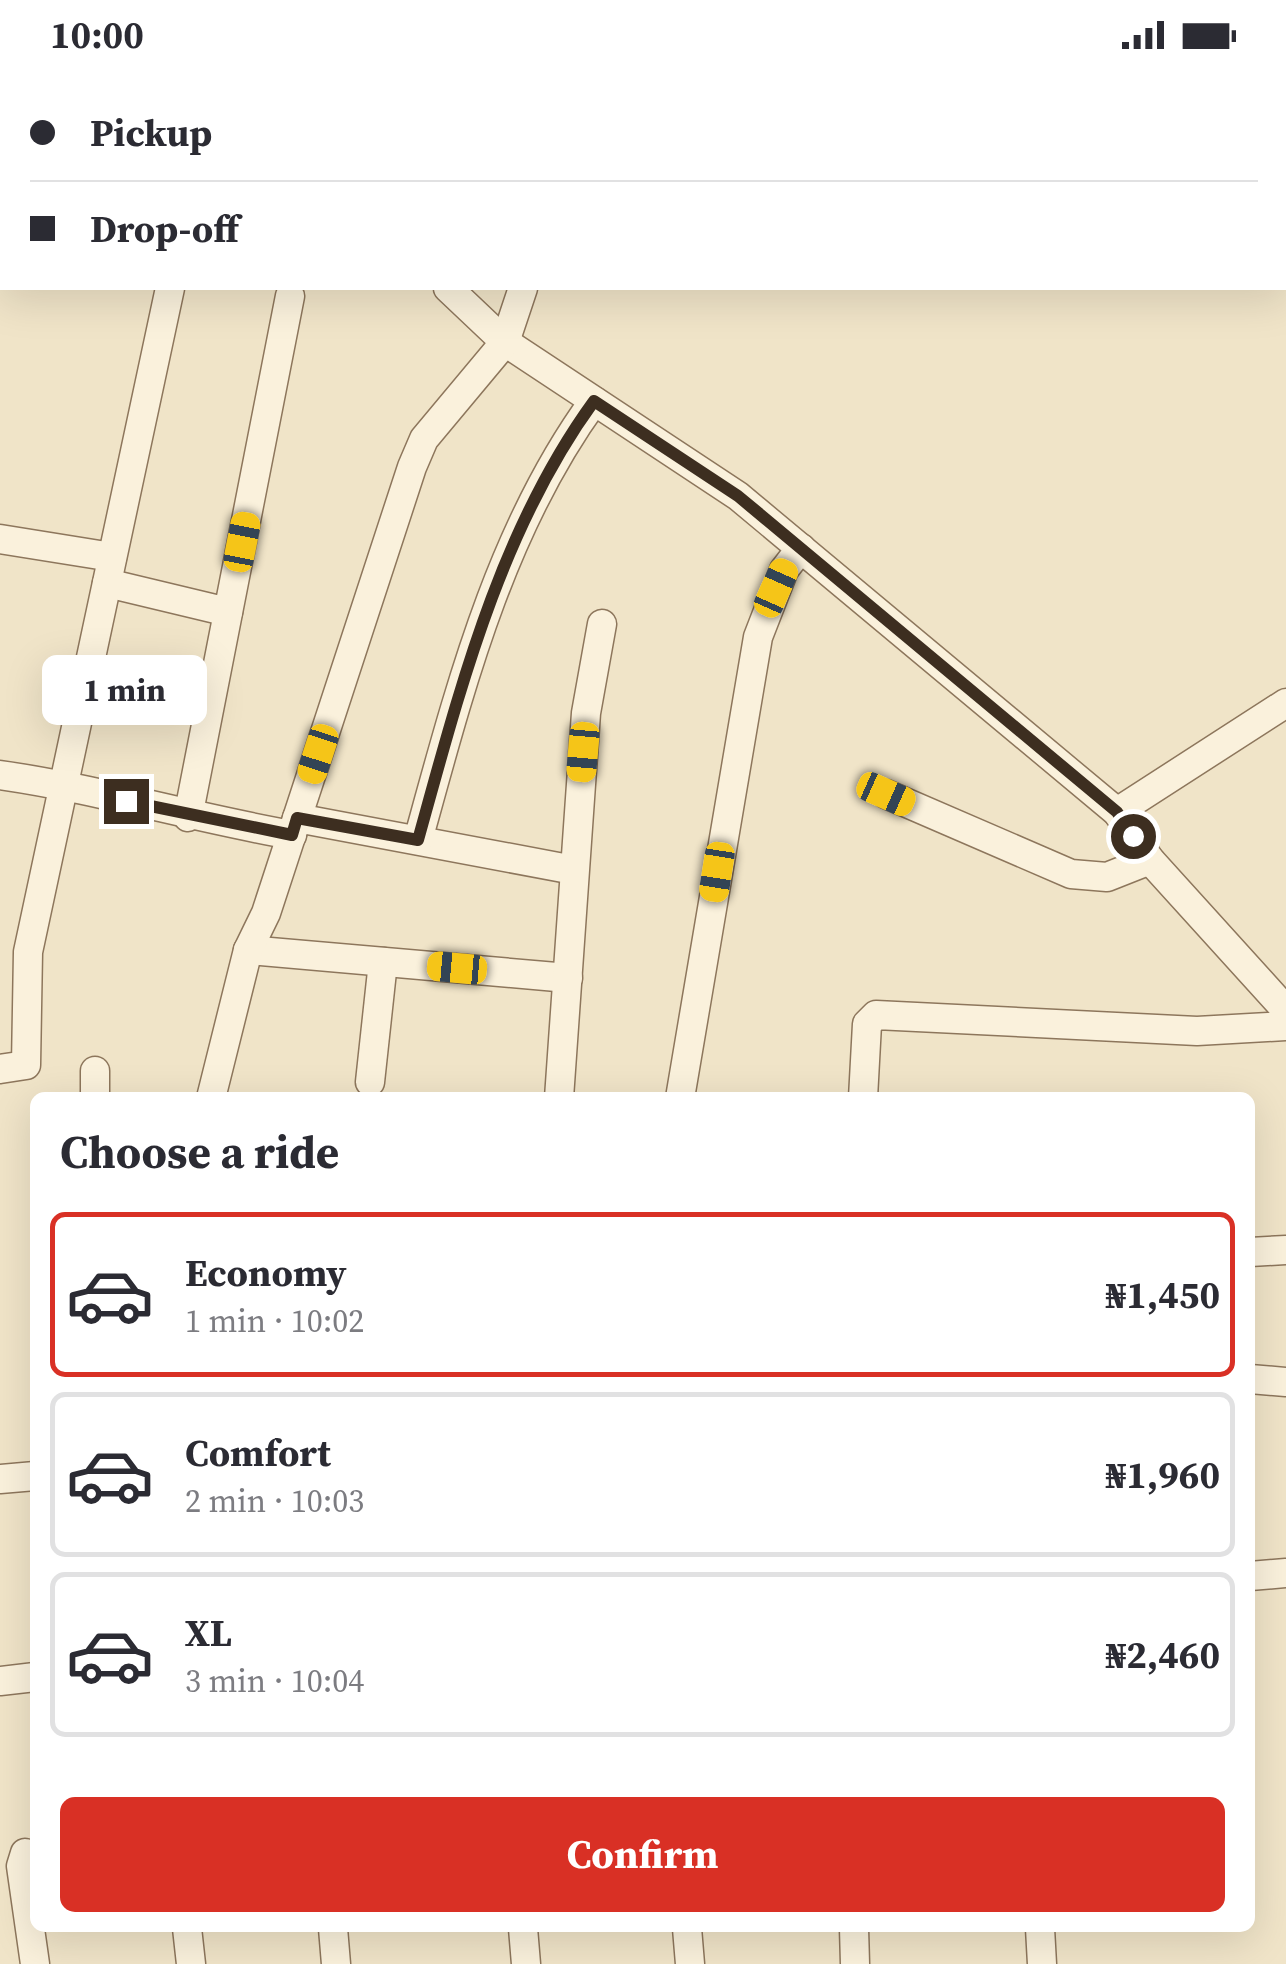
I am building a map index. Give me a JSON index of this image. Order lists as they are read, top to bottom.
{
  "page": {
    "status": "10:00",
    "banner": ["Pickup", "Drop-off"],
    "bubble": "1 min",
    "heading": "Choose a ride",
    "list": [
      {
        "name": "Economy",
        "note": "1 min · 10:02",
        "value": "₦1,450"
      },
      {
        "name": "Comfort",
        "note": "2 min · 10:03",
        "value": "₦1,960"
      },
      {
        "name": "XL",
        "note": "3 min · 10:04",
        "value": "₦2,460"
      }
    ],
    "buttons": "Confirm"
  }
}
